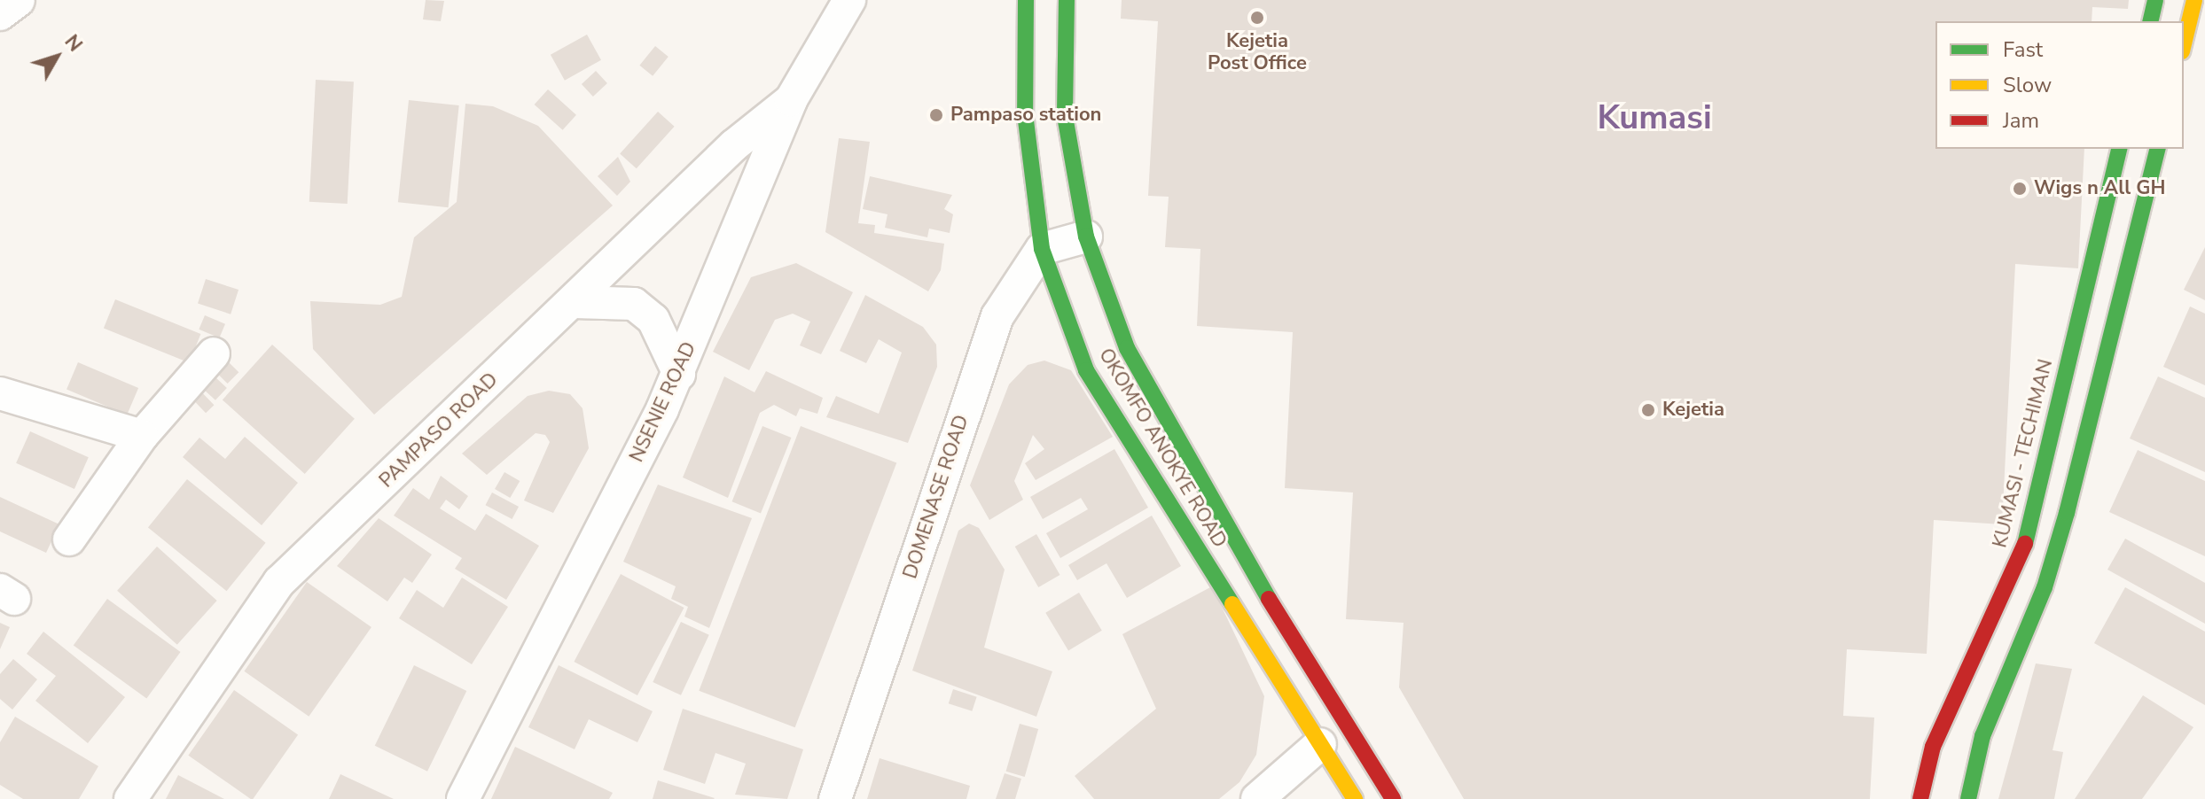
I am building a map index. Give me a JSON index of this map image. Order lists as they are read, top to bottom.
{
  "streets": {
    "main road": ["OKOMFO ANOKYE ROAD", "KUMASI - TECHIMAN"],
    "street": ["NSENIE ROAD", "PAMPASO ROAD", "DOMENASE ROAD"]
  },
  "crossings": [
    ["NSENIE ROAD", "PAMPASO ROAD"],
    ["OKOMFO ANOKYE ROAD", "DOMENASE ROAD"]
  ],
  "districts": ["Kumasi"],
  "places": [
    "Kejetia Post Office",
    "Pampaso station",
    "Wigs n All GH",
    "Kejetia"
  ],
  "legend": ["Fast", "Slow", "Jam"],
  "north": "top right"
}
